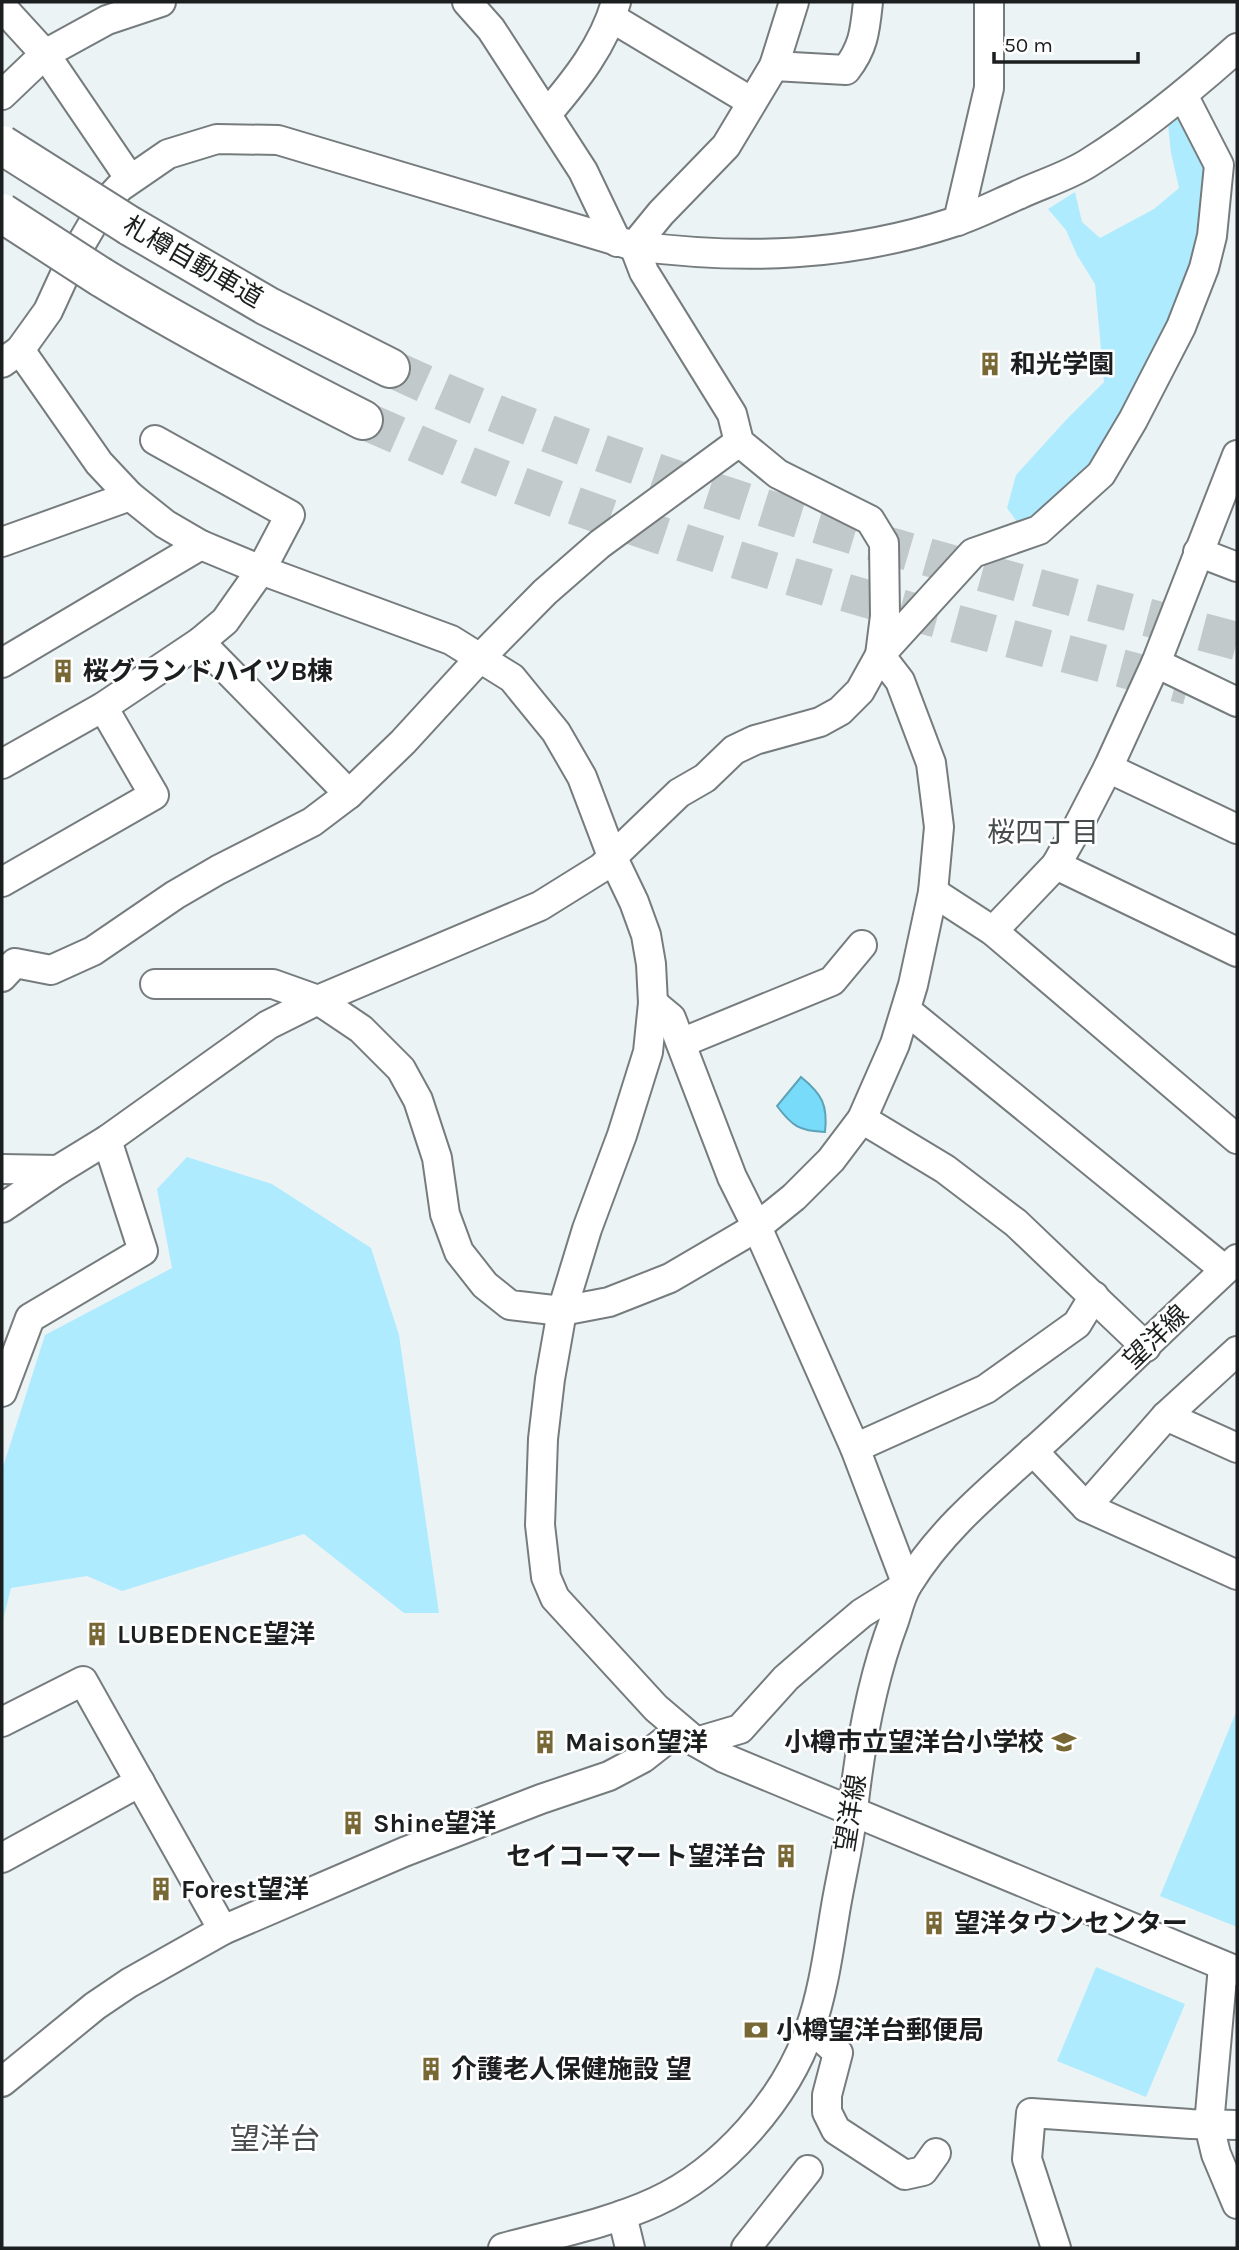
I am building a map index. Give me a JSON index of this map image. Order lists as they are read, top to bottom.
{
  "streets": {
    "highway": ["札樽自動車道"],
    "street": ["望洋線"]
  },
  "districts": ["桜四丁目", "望洋台"],
  "places": {
    "building": [
      "和光学園",
      "桜グランドハイツB棟",
      "LUBEDENCE望洋",
      "Maison望洋",
      "Shine望洋",
      "セイコーマート望洋台",
      "Forest望洋",
      "望洋タウンセンター",
      "介護老人保健施設 望"
    ],
    "school or university": ["小樽市立望洋台小学校"],
    "bank": ["小樽望洋台郵便局"]
  },
  "scale_bar": "50 m"
}
